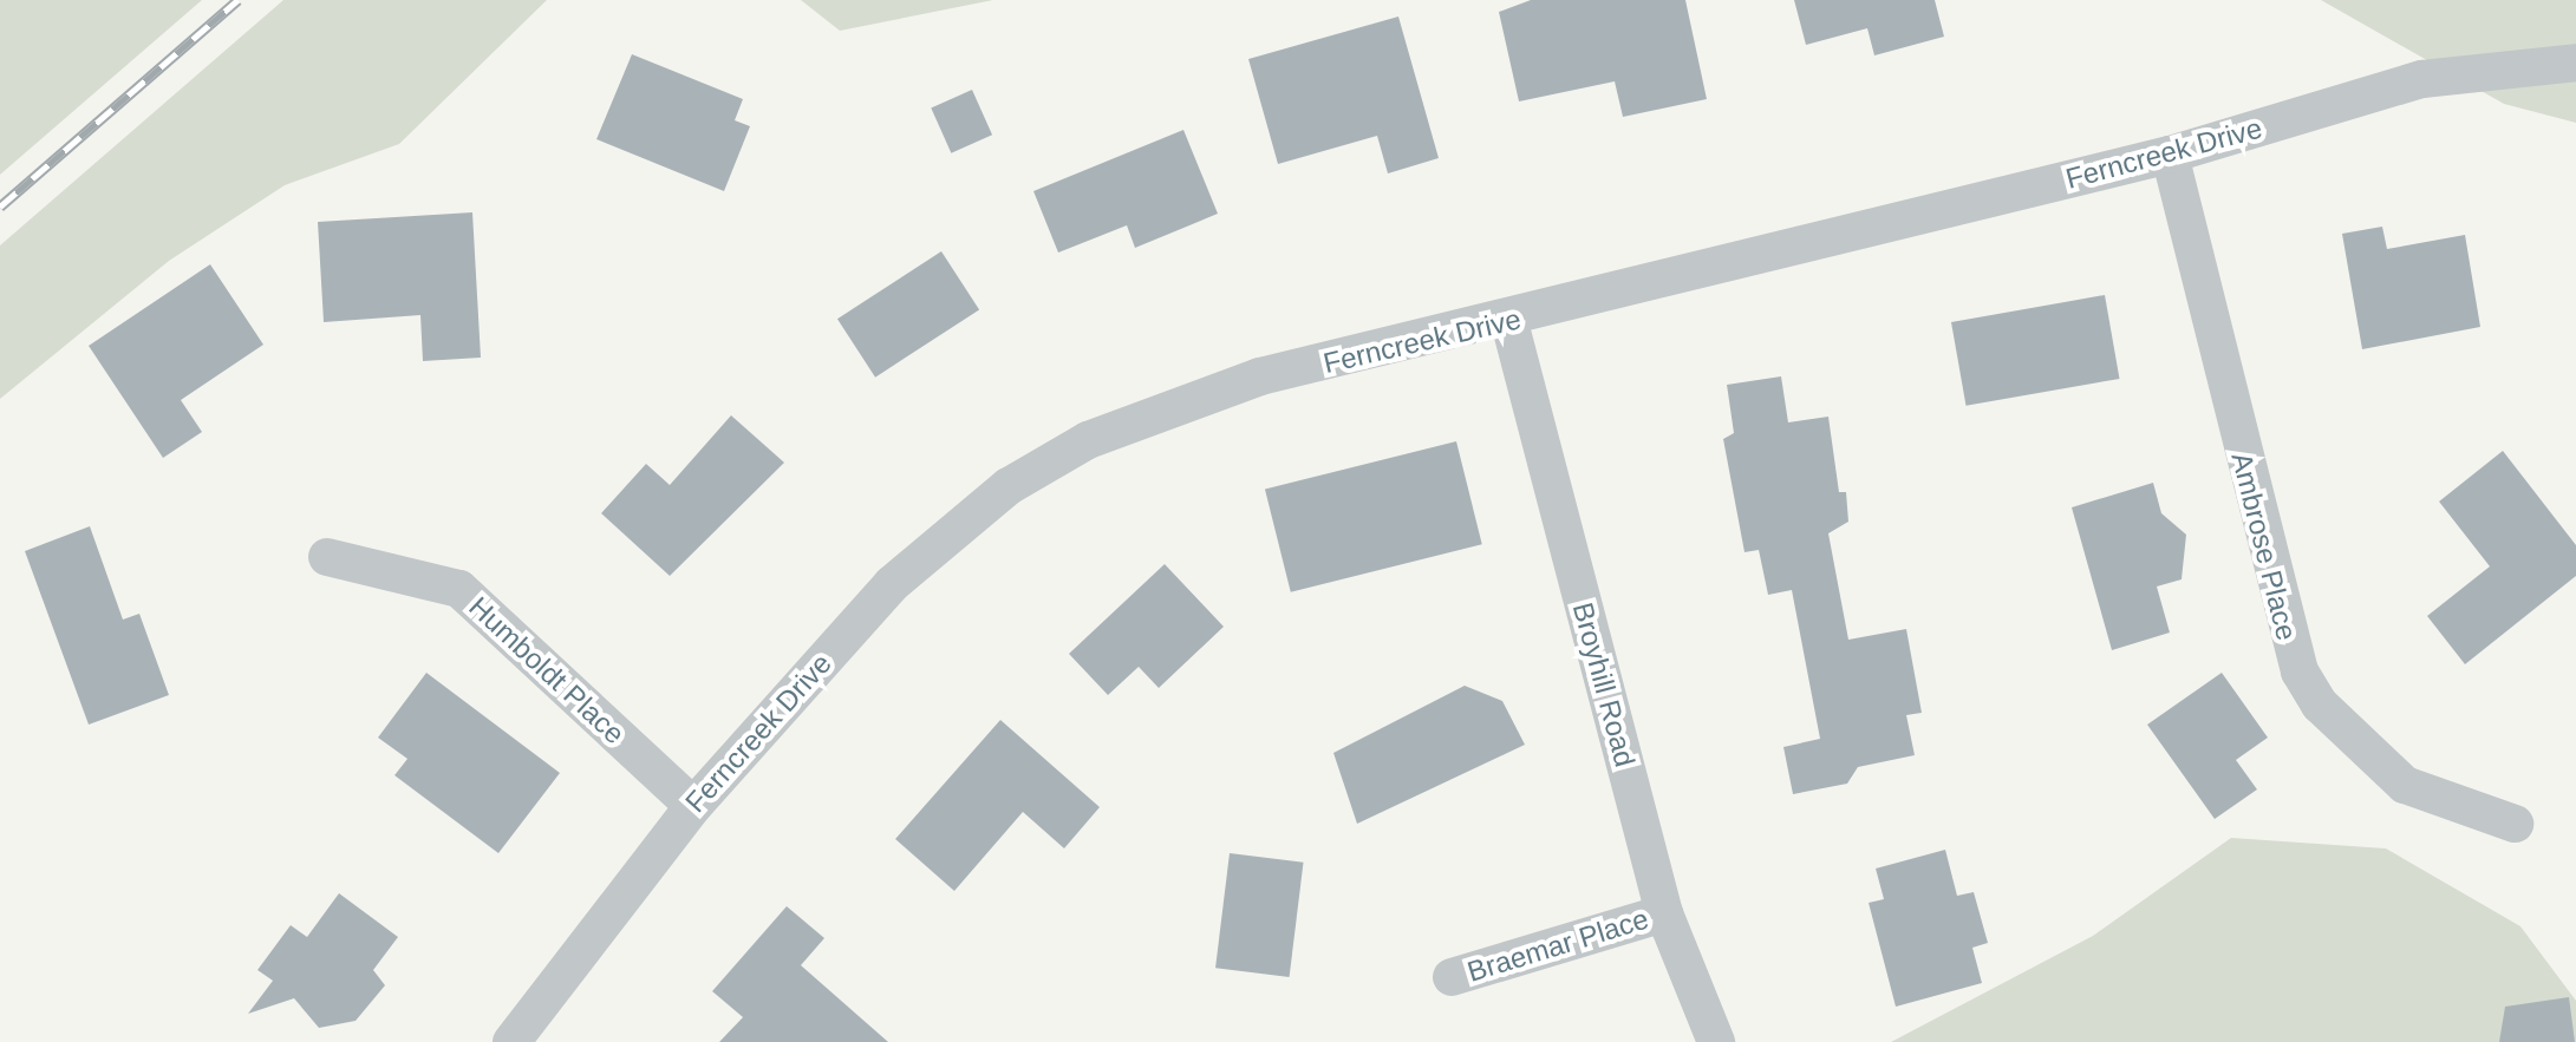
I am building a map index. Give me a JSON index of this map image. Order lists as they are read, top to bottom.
{
  "streets": {
    "street": [
      "Ferncreek Drive",
      "Ambrose Place",
      "Humboldt Place",
      "Broyhill Road",
      "Braemar Place"
    ]
  },
  "crossings": [
    ["Ferncreek Drive", "Ambrose Place"],
    ["Ferncreek Drive", "Humboldt Place"],
    ["Ferncreek Drive", "Broyhill Road"],
    ["Broyhill Road", "Braemar Place"]
  ]
}
